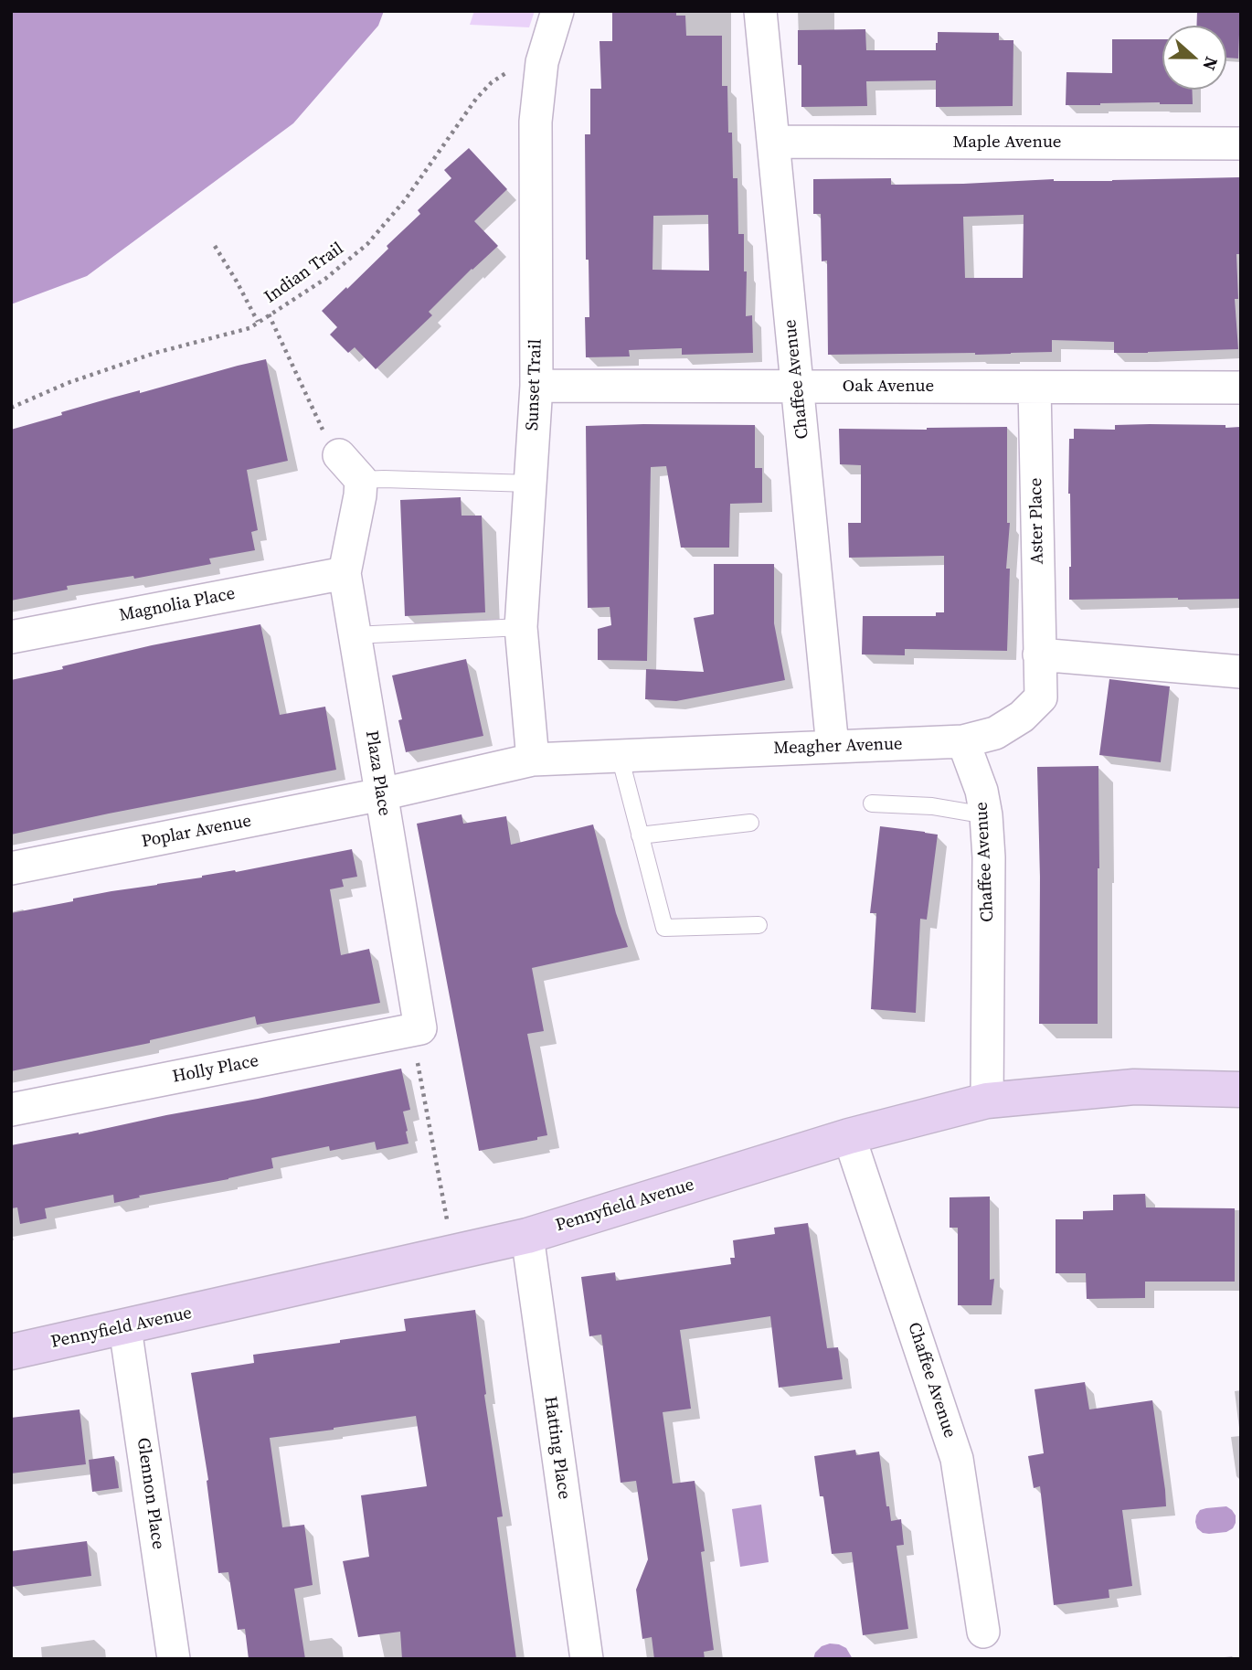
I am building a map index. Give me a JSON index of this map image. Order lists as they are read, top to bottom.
{
  "streets": {
    "street": [
      "Maple Avenue",
      "Chaffee Avenue",
      "Sunset Trail",
      "Oak Avenue",
      "Aster Place",
      "Magnolia Place",
      "Meagher Avenue",
      "Plaza Place",
      "Poplar Avenue",
      "Holly Place",
      "Pennyfield Avenue",
      "Hatting Place",
      "Glennon Place"
    ],
    "path": ["Indian Trail"]
  },
  "crossings": [
    ["Maple Avenue", "Chaffee Avenue"],
    ["Indian Trail", "Sunset Trail"],
    ["Chaffee Avenue", "Oak Avenue"],
    ["Chaffee Avenue", "Meagher Avenue"],
    ["Chaffee Avenue", "Pennyfield Avenue"],
    ["Sunset Trail", "Oak Avenue"],
    ["Sunset Trail", "Meagher Avenue"],
    ["Oak Avenue", "Aster Place"],
    ["Aster Place", "Meagher Avenue"],
    ["Magnolia Place", "Plaza Place"],
    ["Meagher Avenue", "Plaza Place"],
    ["Meagher Avenue", "Poplar Avenue"],
    ["Plaza Place", "Poplar Avenue"],
    ["Plaza Place", "Holly Place"],
    ["Pennyfield Avenue", "Hatting Place"],
    ["Pennyfield Avenue", "Glennon Place"]
  ],
  "north": "right"
}
